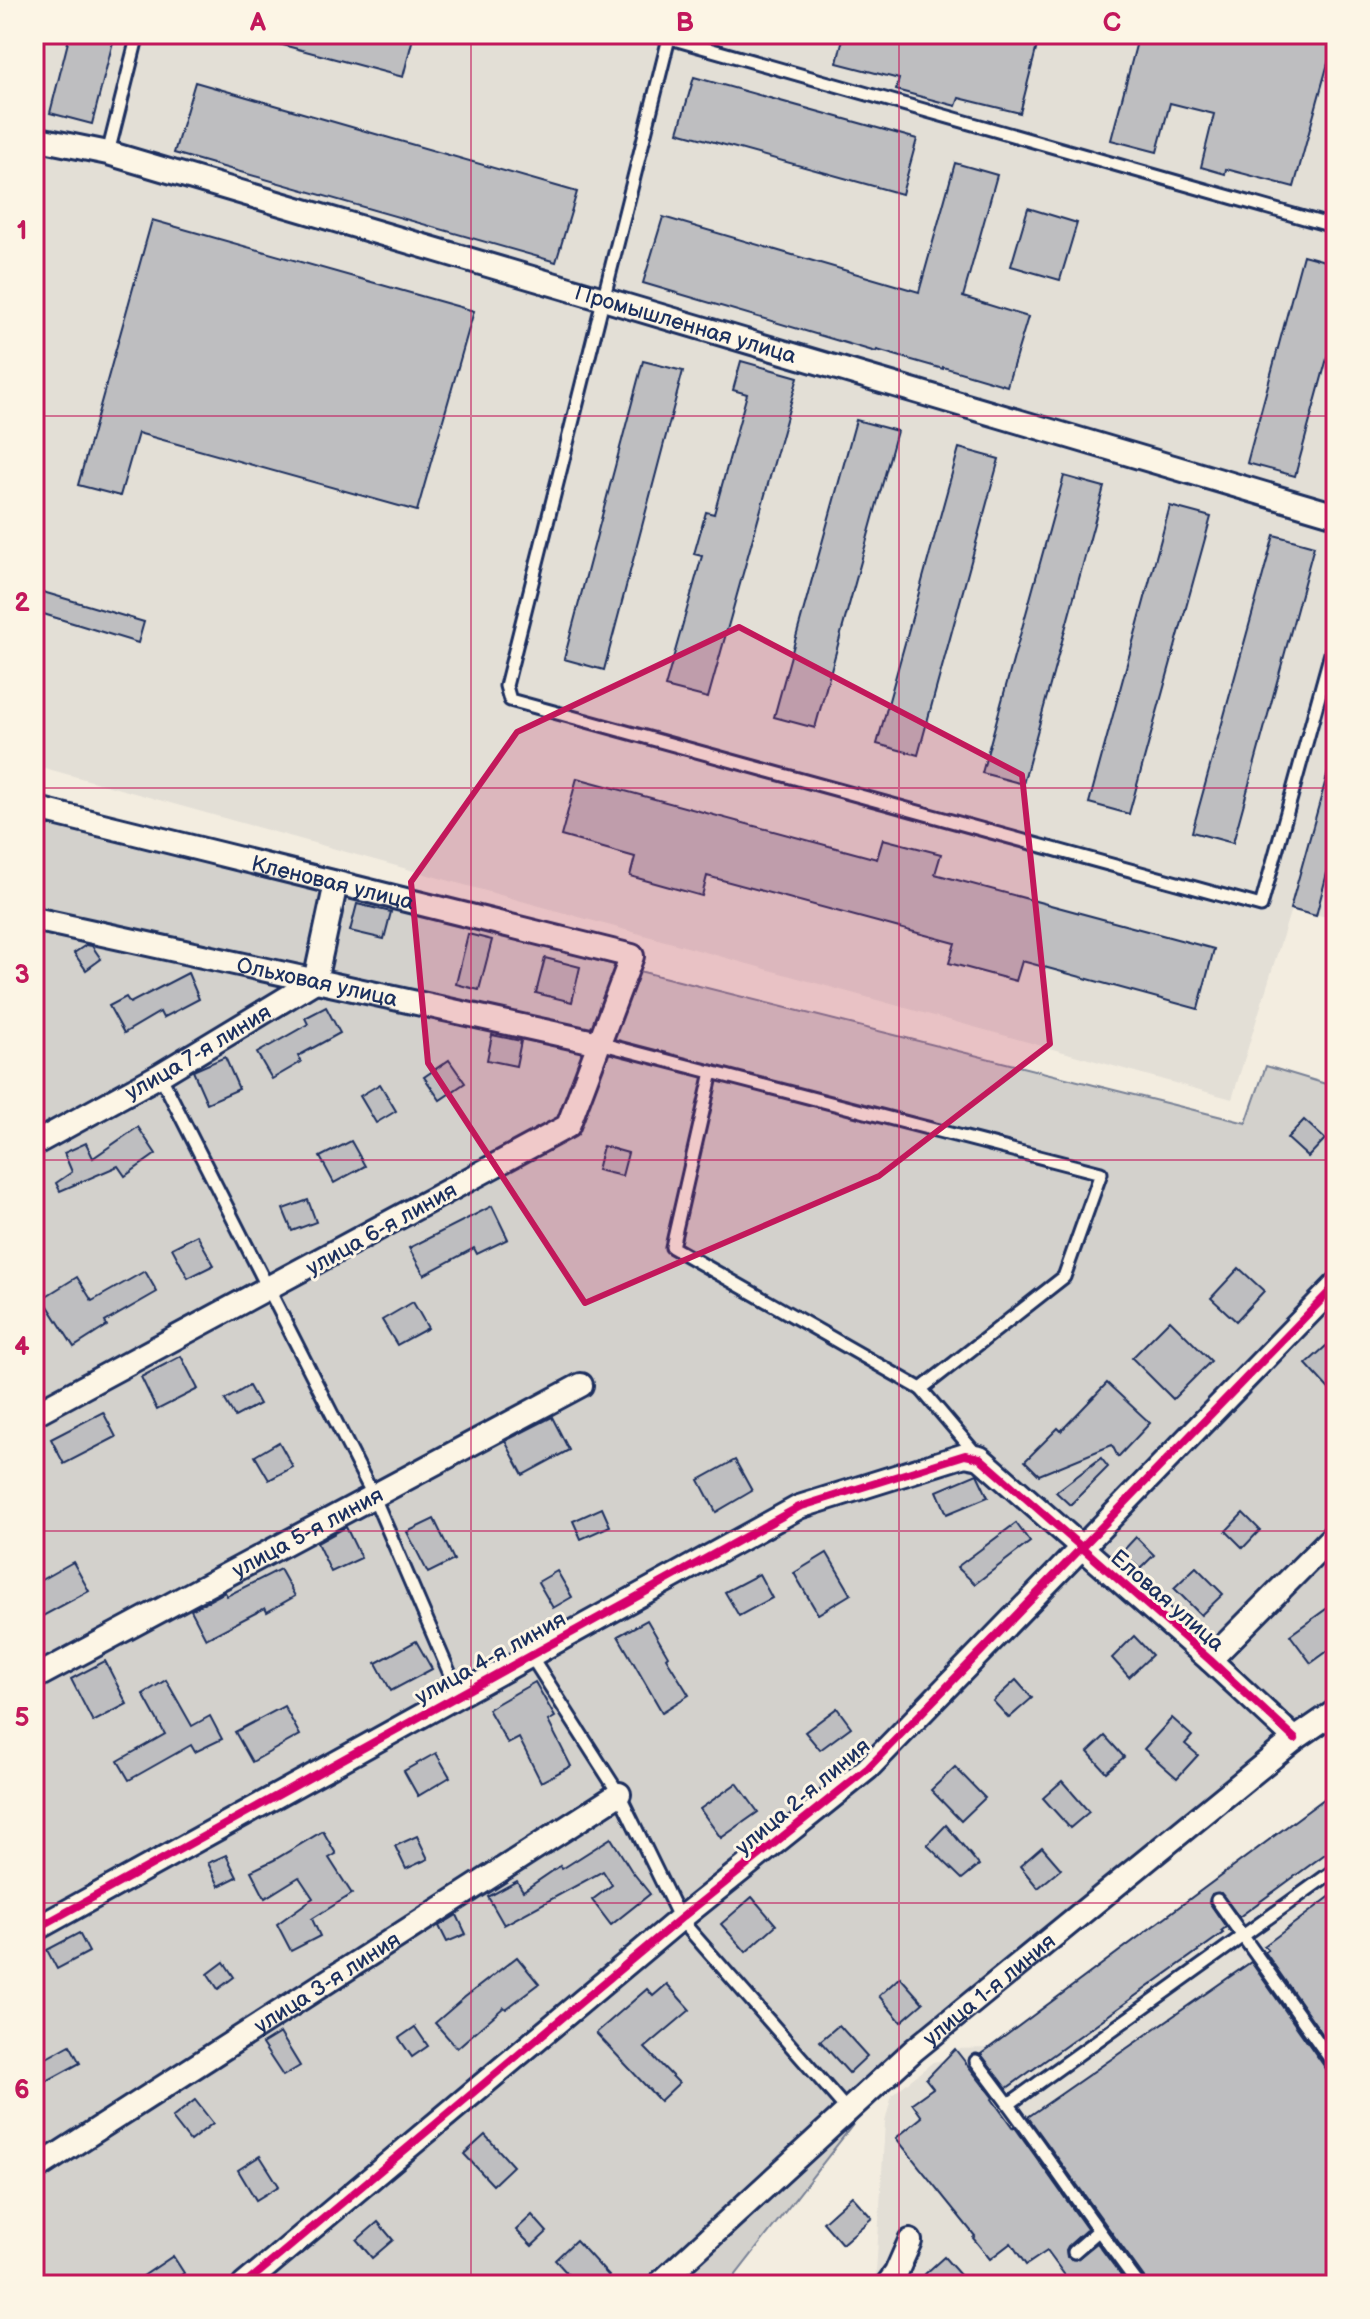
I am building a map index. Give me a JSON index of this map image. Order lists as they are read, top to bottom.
{
  "streets": {
    "street": [
      "Промышленная улица",
      "Кленовая улица",
      "Ольховая улица",
      "улица 7-я линия",
      "улица 6-я линия",
      "улица 5-я линия",
      "Еловая улица",
      "улица 4-я линия",
      "улица 2-я линия",
      "улица 3-я линия",
      "улица 1-я линия"
    ]
  },
  "crossings": [
    ["Кленовая улица", "улица 6-я линия"],
    ["Ольховая улица", "улица 7-я линия"],
    ["Ольховая улица", "улица 6-я линия"],
    ["Еловая улица", "улица 4-я линия"],
    ["Еловая улица", "улица 2-я линия"],
    ["Еловая улица", "улица 1-я линия"]
  ],
  "grid": {
    "columns": ["A", "B", "C"],
    "rows": [
      "1",
      "2",
      "3",
      "4",
      "5",
      "6"
    ]
  }
}
